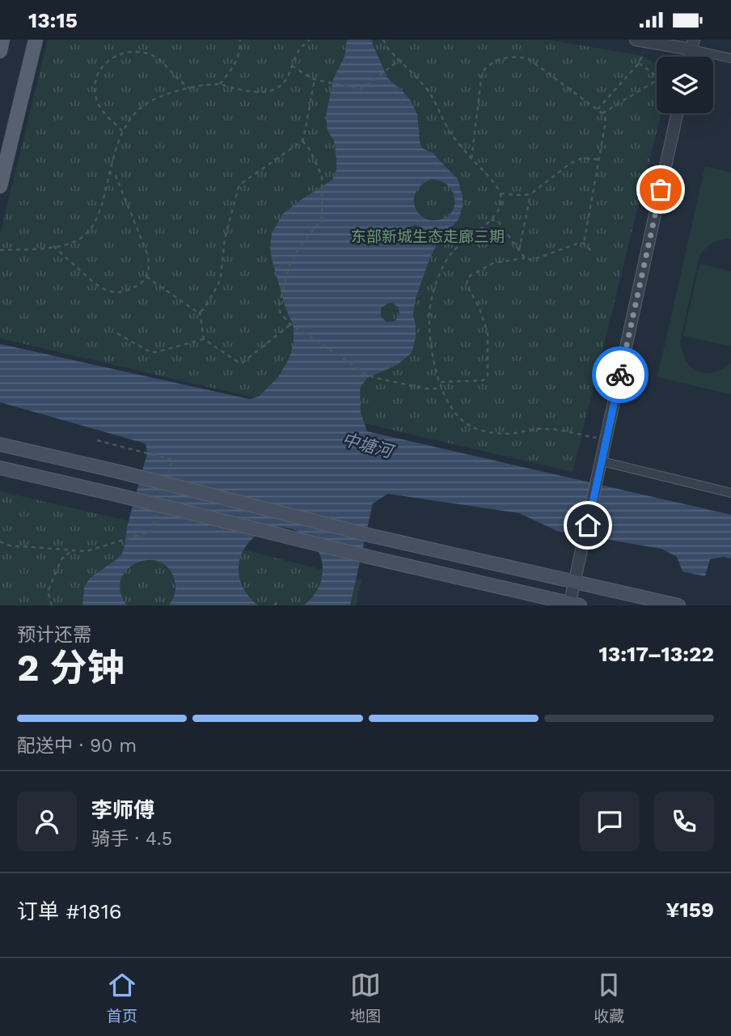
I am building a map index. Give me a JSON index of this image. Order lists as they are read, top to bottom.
{
  "water": ["中塘河"],
  "parks": ["东部新城生态走廊三期"],
  "page": {
    "status": "13:15",
    "heading": ["2 分钟", "预计还需", "13:17–13:22"],
    "panel": [
      "李师傅",
      "骑手 · 4.5",
      "订单 #1816",
      "¥159"
    ],
    "bar": "配送中 · 90 m",
    "tabs": ["首页", "地图", "收藏"]
  }
}
